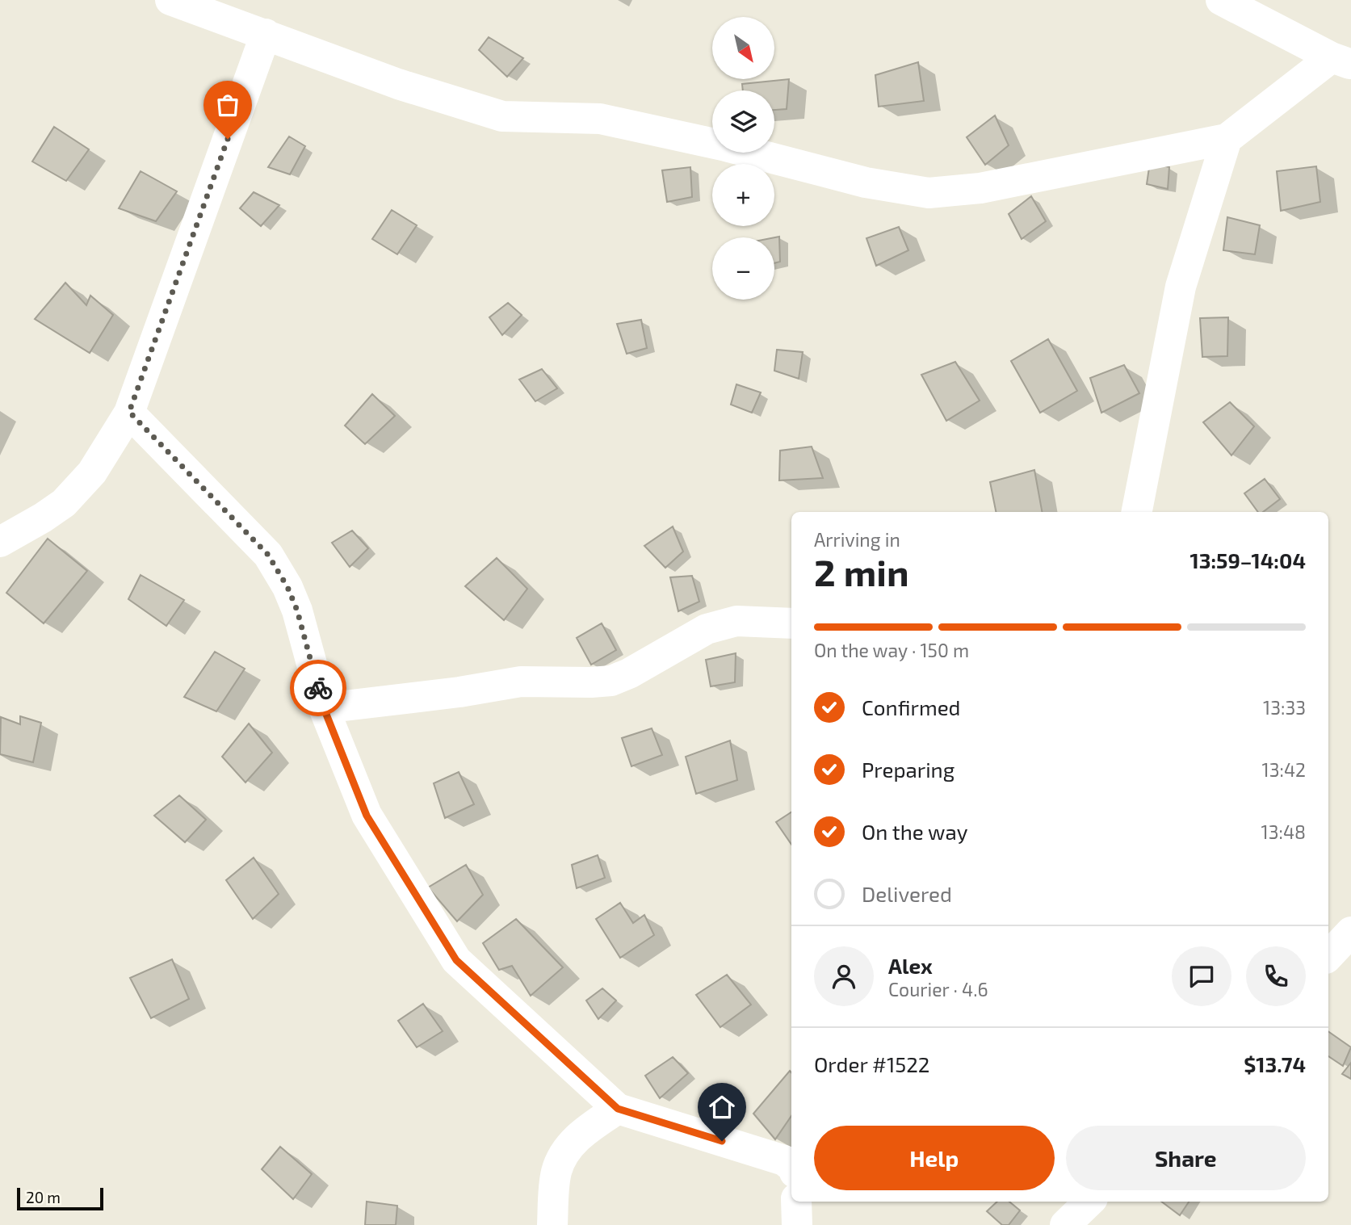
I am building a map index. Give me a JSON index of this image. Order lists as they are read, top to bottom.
{
  "scale_bar": "20 m",
  "north": "bottom right",
  "page": {
    "map_buttons": ["+", "−"],
    "heading": ["2 min", "Arriving in", "13:59–14:04"],
    "panel": [
      "Alex",
      "Courier · 4.6",
      "Order #1522",
      "$13.74"
    ],
    "bar": "On the way · 150 m",
    "list": [
      ["Confirmed", "13:33"],
      ["Preparing", "13:42"],
      ["On the way", "13:48"],
      "Delivered"
    ],
    "buttons": ["Help", "Share"],
    "scale": "20 m"
  }
}
